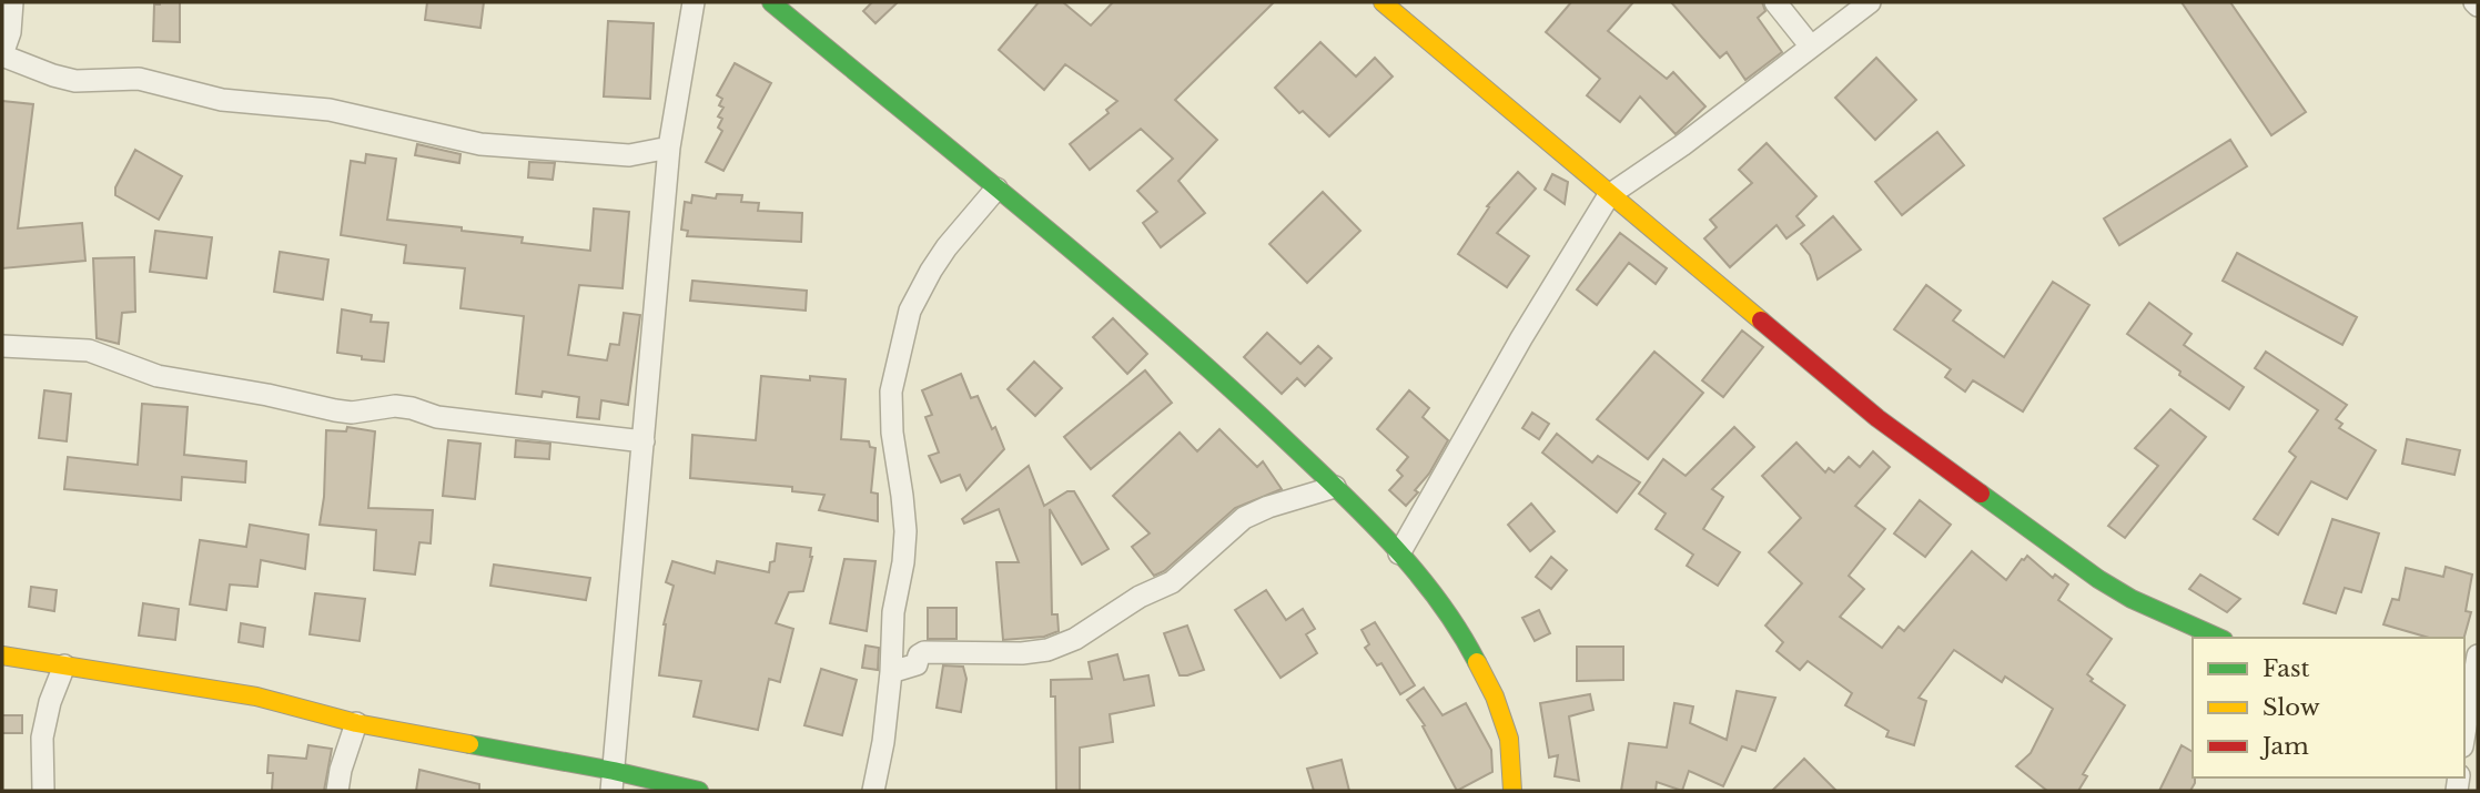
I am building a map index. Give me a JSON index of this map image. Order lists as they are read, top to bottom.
{
  "legend": ["Fast", "Slow", "Jam"]
}
